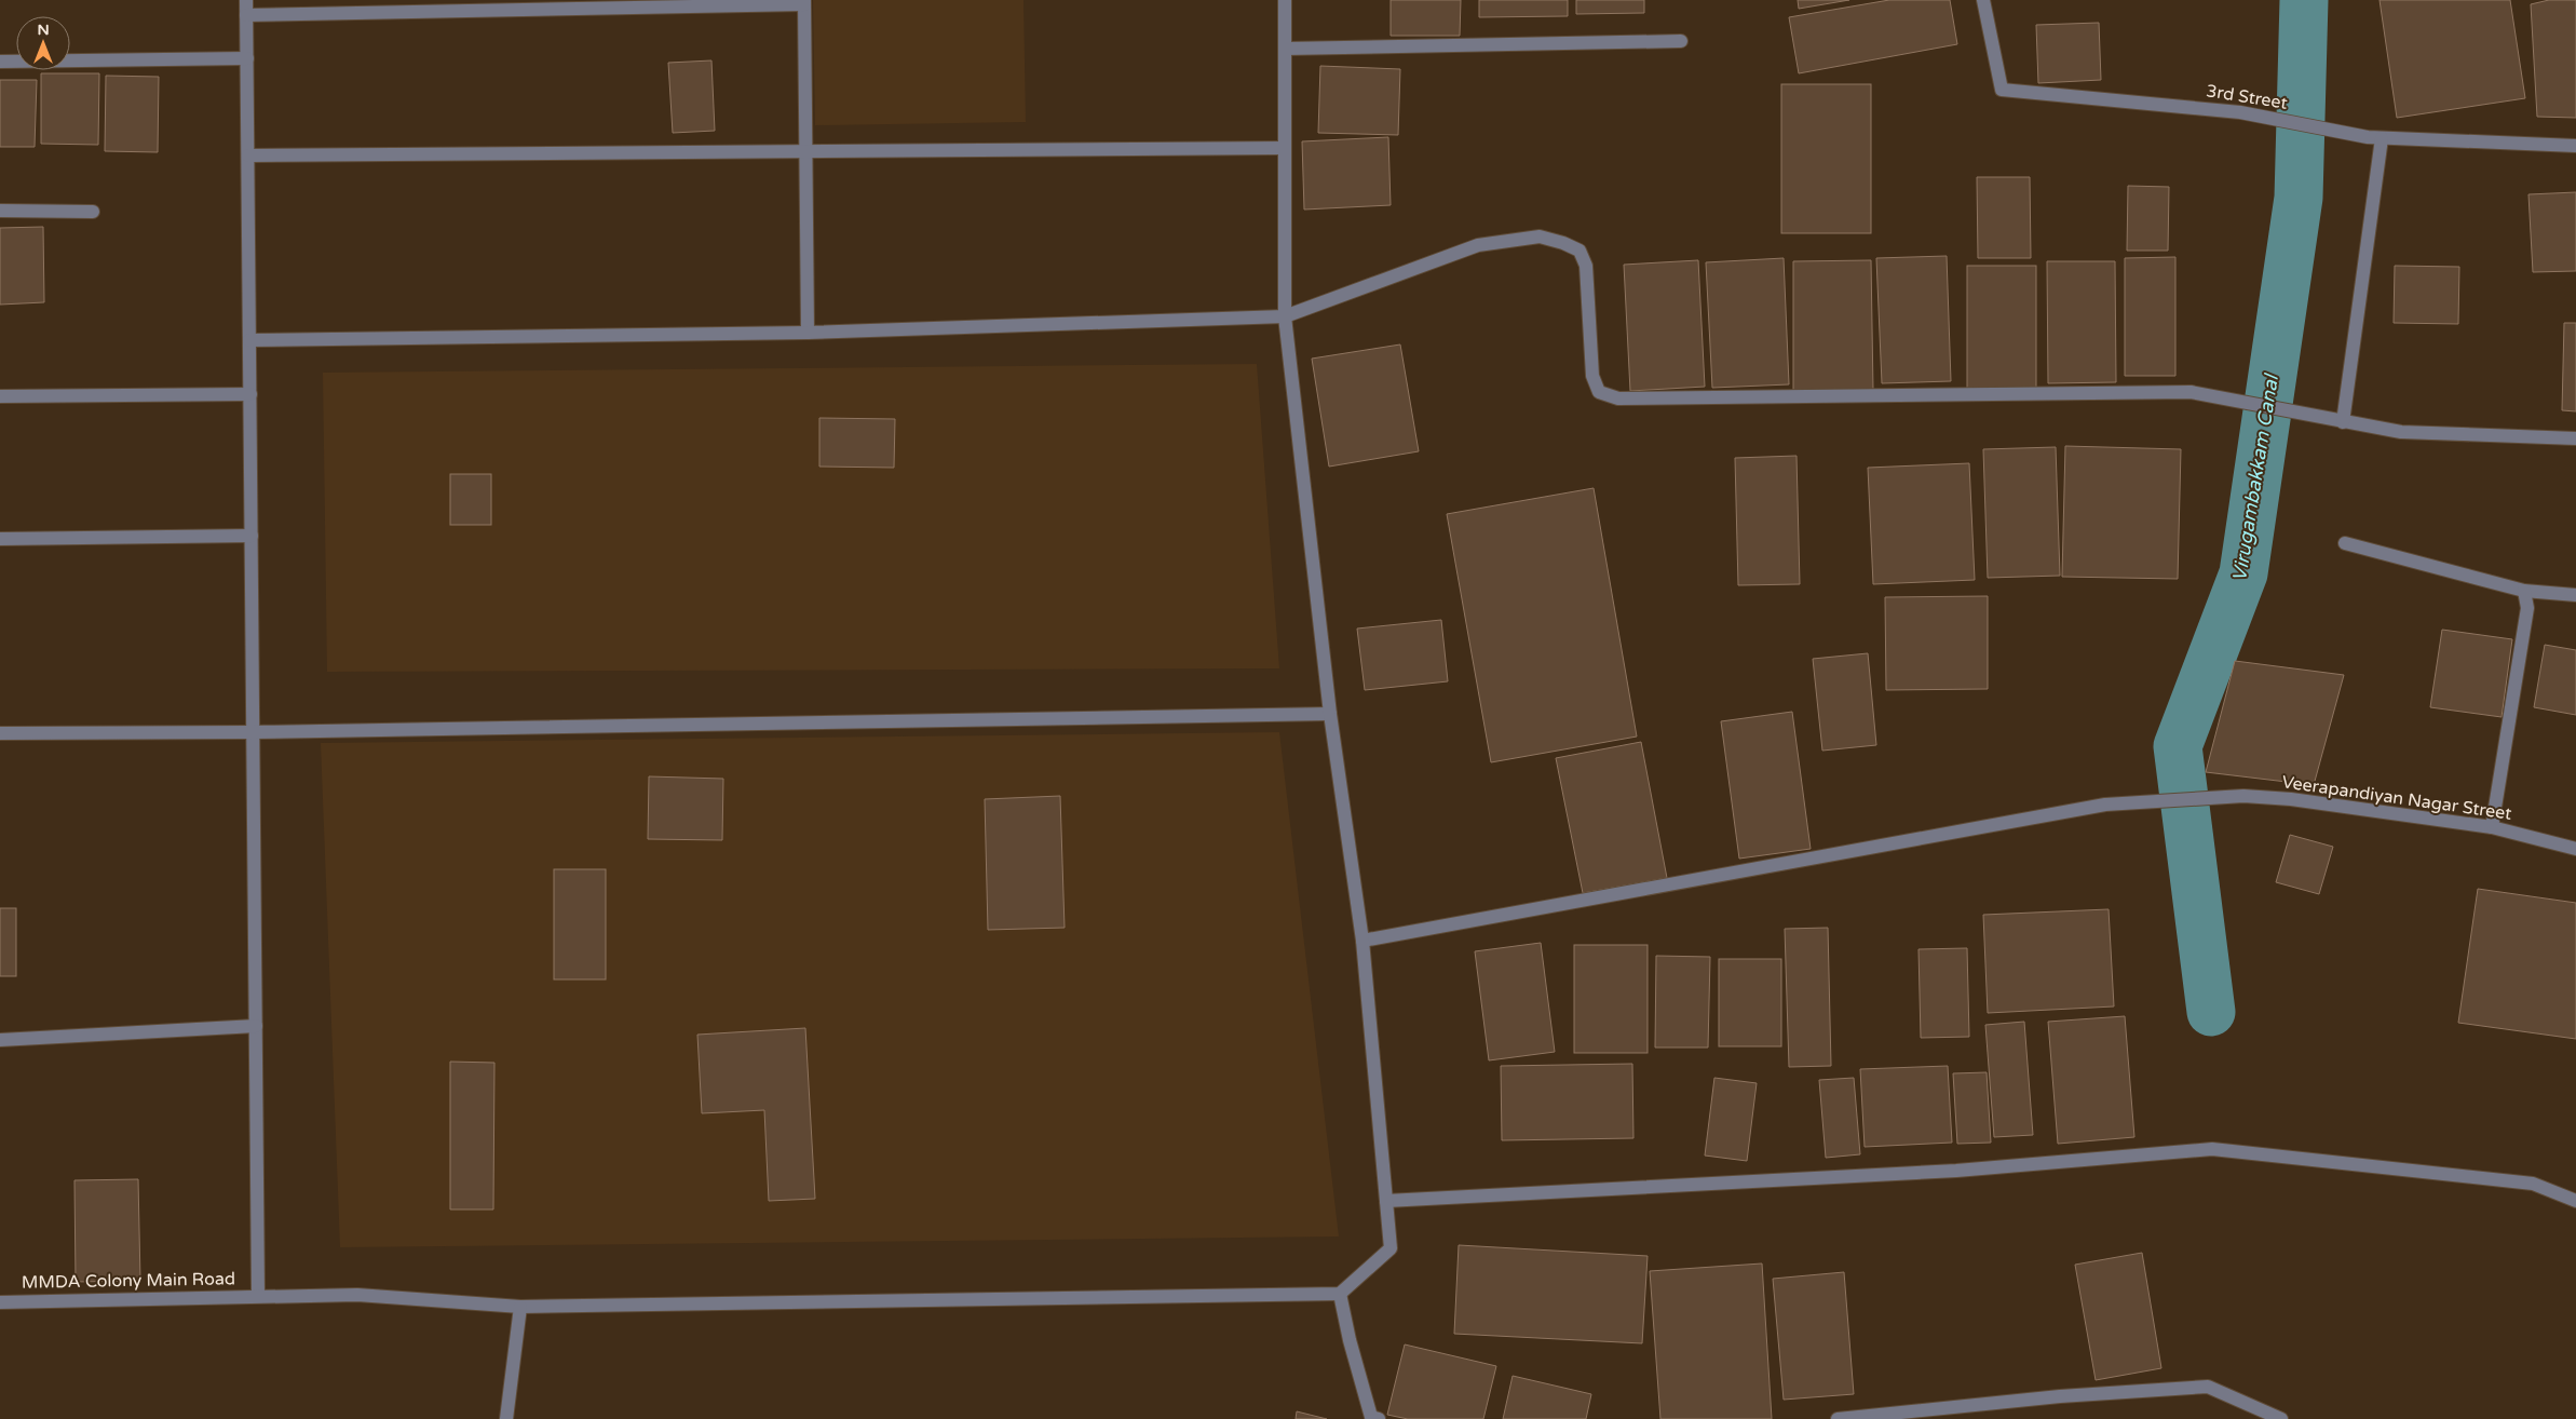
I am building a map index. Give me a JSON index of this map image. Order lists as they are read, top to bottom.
{
  "streets": {
    "street": ["3rd Street", "Veerapandiyan Nagar Street", "MMDA Colony Main Road"]
  },
  "water": ["Virugambakkam Canal"],
  "north": "top"
}
